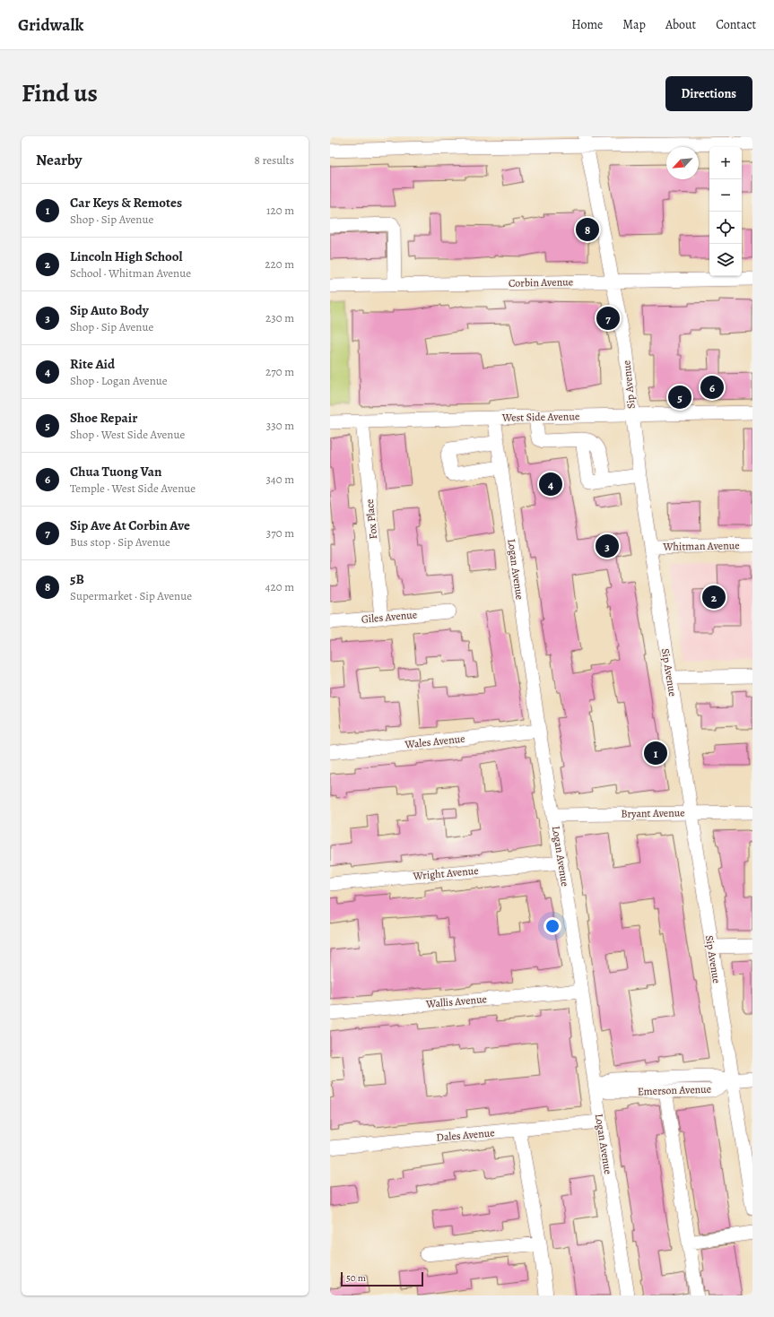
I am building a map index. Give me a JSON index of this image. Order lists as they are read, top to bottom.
{
  "streets": {
    "street": [
      "Corbin Avenue",
      "Sip Avenue",
      "West Side Avenue",
      "Fox Place",
      "Whitman Avenue",
      "Logan Avenue",
      "Giles Avenue",
      "Wales Avenue",
      "Bryant Avenue",
      "Wright Avenue",
      "Wallis Avenue",
      "Emerson Avenue",
      "Dales Avenue"
    ]
  },
  "crossings": [
    ["Corbin Avenue", "Sip Avenue"],
    ["Sip Avenue", "West Side Avenue"],
    ["Sip Avenue", "Whitman Avenue"],
    ["Sip Avenue", "Bryant Avenue"],
    ["Sip Avenue", "Emerson Avenue"],
    ["West Side Avenue", "Fox Place"],
    ["West Side Avenue", "Logan Avenue"],
    ["Fox Place", "Giles Avenue"],
    ["Logan Avenue", "Wales Avenue"],
    ["Logan Avenue", "Bryant Avenue"],
    ["Logan Avenue", "Wright Avenue"],
    ["Logan Avenue", "Wallis Avenue"],
    ["Logan Avenue", "Emerson Avenue"],
    ["Logan Avenue", "Dales Avenue"]
  ],
  "scale_bar": "50 m",
  "north": "bottom left",
  "page": {
    "header": "Gridwalk",
    "nav": [
      "Home",
      "Map",
      "About",
      "Contact"
    ],
    "title": "Find us",
    "buttons": "Directions",
    "heading": ["Nearby", "8 results"],
    "map_buttons": ["+", "−"],
    "list": [
      {
        "mark": "1",
        "name": "Car Keys & Remotes",
        "note": "Shop · Sip Avenue",
        "value": "120 m"
      },
      {
        "mark": "2",
        "name": "Lincoln High School",
        "note": "School · Whitman Avenue",
        "value": "220 m"
      },
      {
        "mark": "3",
        "name": "Sip Auto Body",
        "note": "Shop · Sip Avenue",
        "value": "230 m"
      },
      {
        "mark": "4",
        "name": "Rite Aid",
        "note": "Shop · Logan Avenue",
        "value": "270 m"
      },
      {
        "mark": "5",
        "name": "Shoe Repair",
        "note": "Shop · West Side Avenue",
        "value": "330 m"
      },
      {
        "mark": "6",
        "name": "Chua Tuong Van",
        "note": "Temple · West Side Avenue",
        "value": "340 m"
      },
      {
        "mark": "7",
        "name": "Sip Ave At Corbin Ave",
        "note": "Bus stop · Sip Avenue",
        "value": "370 m"
      },
      {
        "mark": "8",
        "name": "5B",
        "note": "Supermarket · Sip Avenue",
        "value": "420 m"
      }
    ],
    "pins": [
      "8",
      "7",
      "6",
      "5",
      "4",
      "3",
      "2",
      "1"
    ],
    "scale": "50 m"
  }
}
